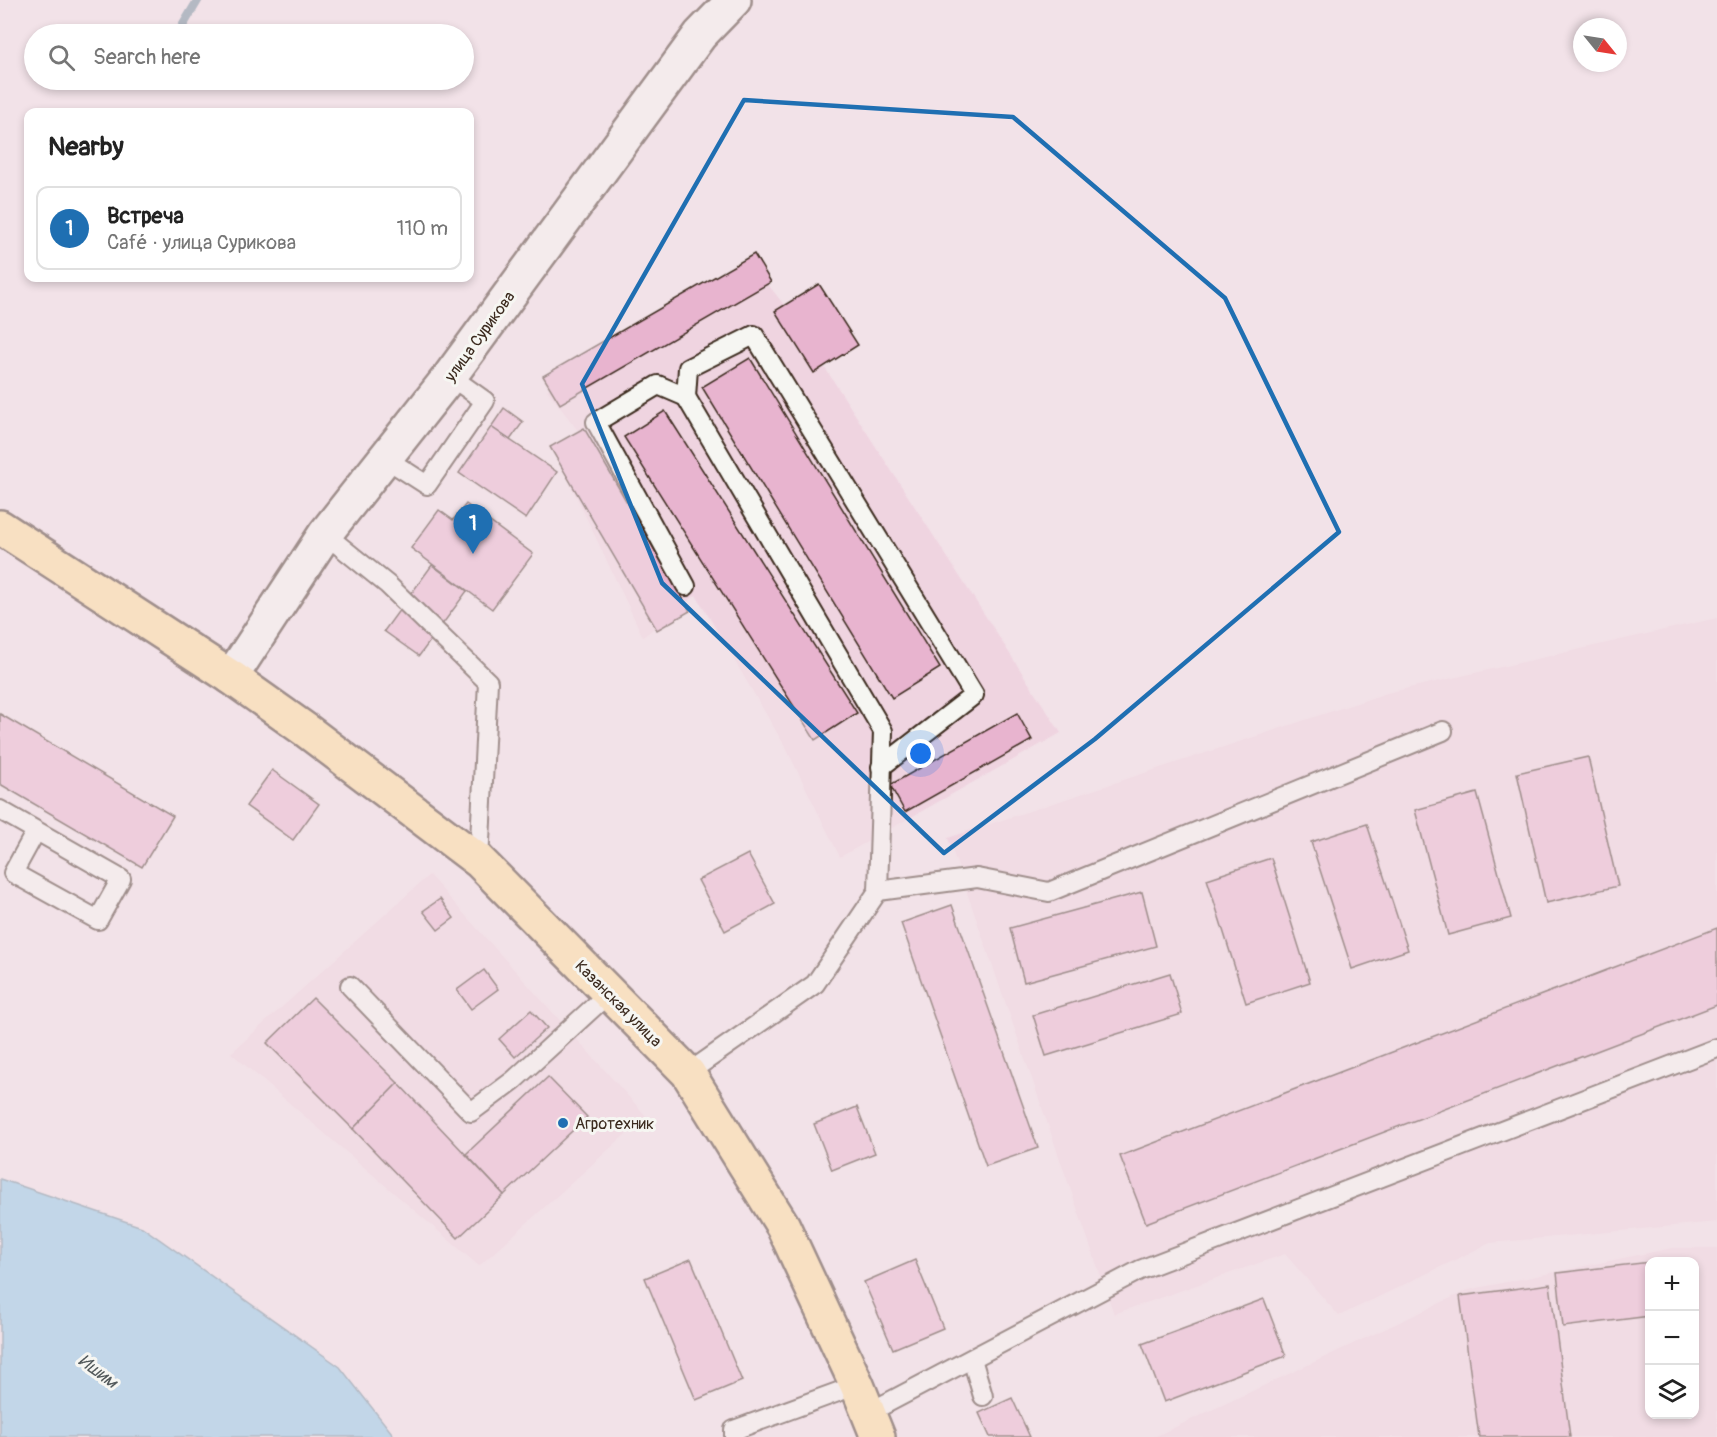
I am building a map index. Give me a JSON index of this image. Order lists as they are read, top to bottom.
{
  "streets": {
    "main road": ["улица Сурикова", "Казанская улица"]
  },
  "crossings": [
    ["улица Сурикова", "Казанская улица"]
  ],
  "water": ["Ишим"],
  "places": ["Агротехник"],
  "north": "bottom right",
  "page": {
    "search": "Search here",
    "heading": "Nearby",
    "list": [
      {
        "mark": "1",
        "name": "Встреча",
        "note": "Café · улица Сурикова",
        "value": "110 m"
      }
    ],
    "pins": "1",
    "map_buttons": ["+", "−"]
  }
}
